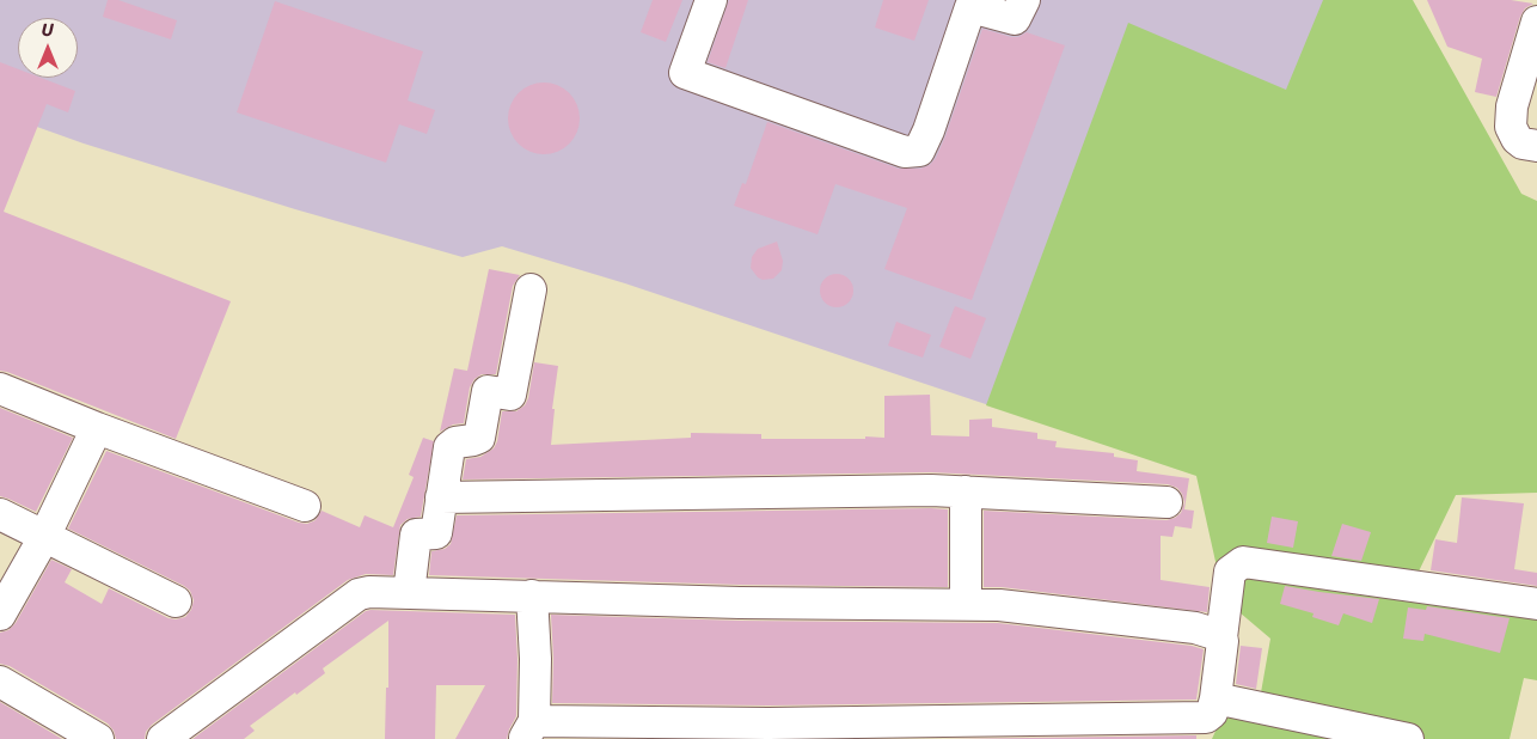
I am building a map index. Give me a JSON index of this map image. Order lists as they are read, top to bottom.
{
  "north": "top"
}
